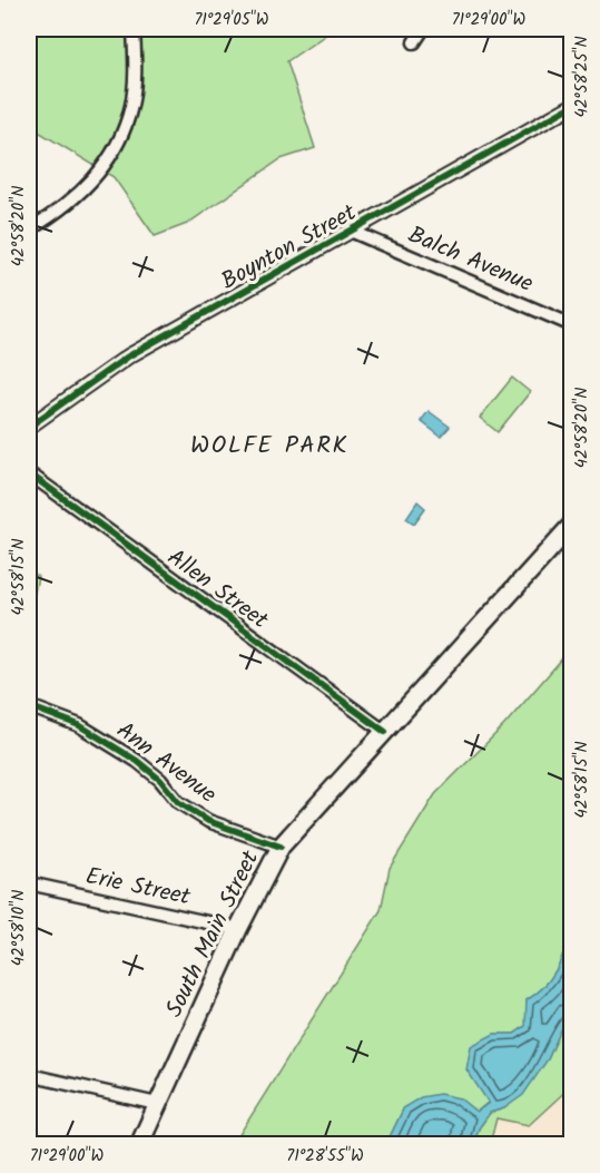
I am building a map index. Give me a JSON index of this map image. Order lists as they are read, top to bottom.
{
  "streets": {
    "main road": ["South Main Street"],
    "street": [
      "Boynton Street",
      "Balch Avenue",
      "Allen Street",
      "Ann Avenue",
      "Erie Street"
    ]
  },
  "crossings": [
    ["Boynton Street", "Balch Avenue"],
    ["Allen Street", "South Main Street"],
    ["Ann Avenue", "South Main Street"],
    ["Erie Street", "South Main Street"]
  ],
  "districts": ["WOLFE PARK"],
  "coordinates": [
    "71°29'05\"W",
    "71°29'00\"W",
    "42°58'25\"N",
    "42°58'20\"N",
    "42°58'15\"N",
    "42°58'10\"N",
    "71°28'55\"W"
  ]
}
